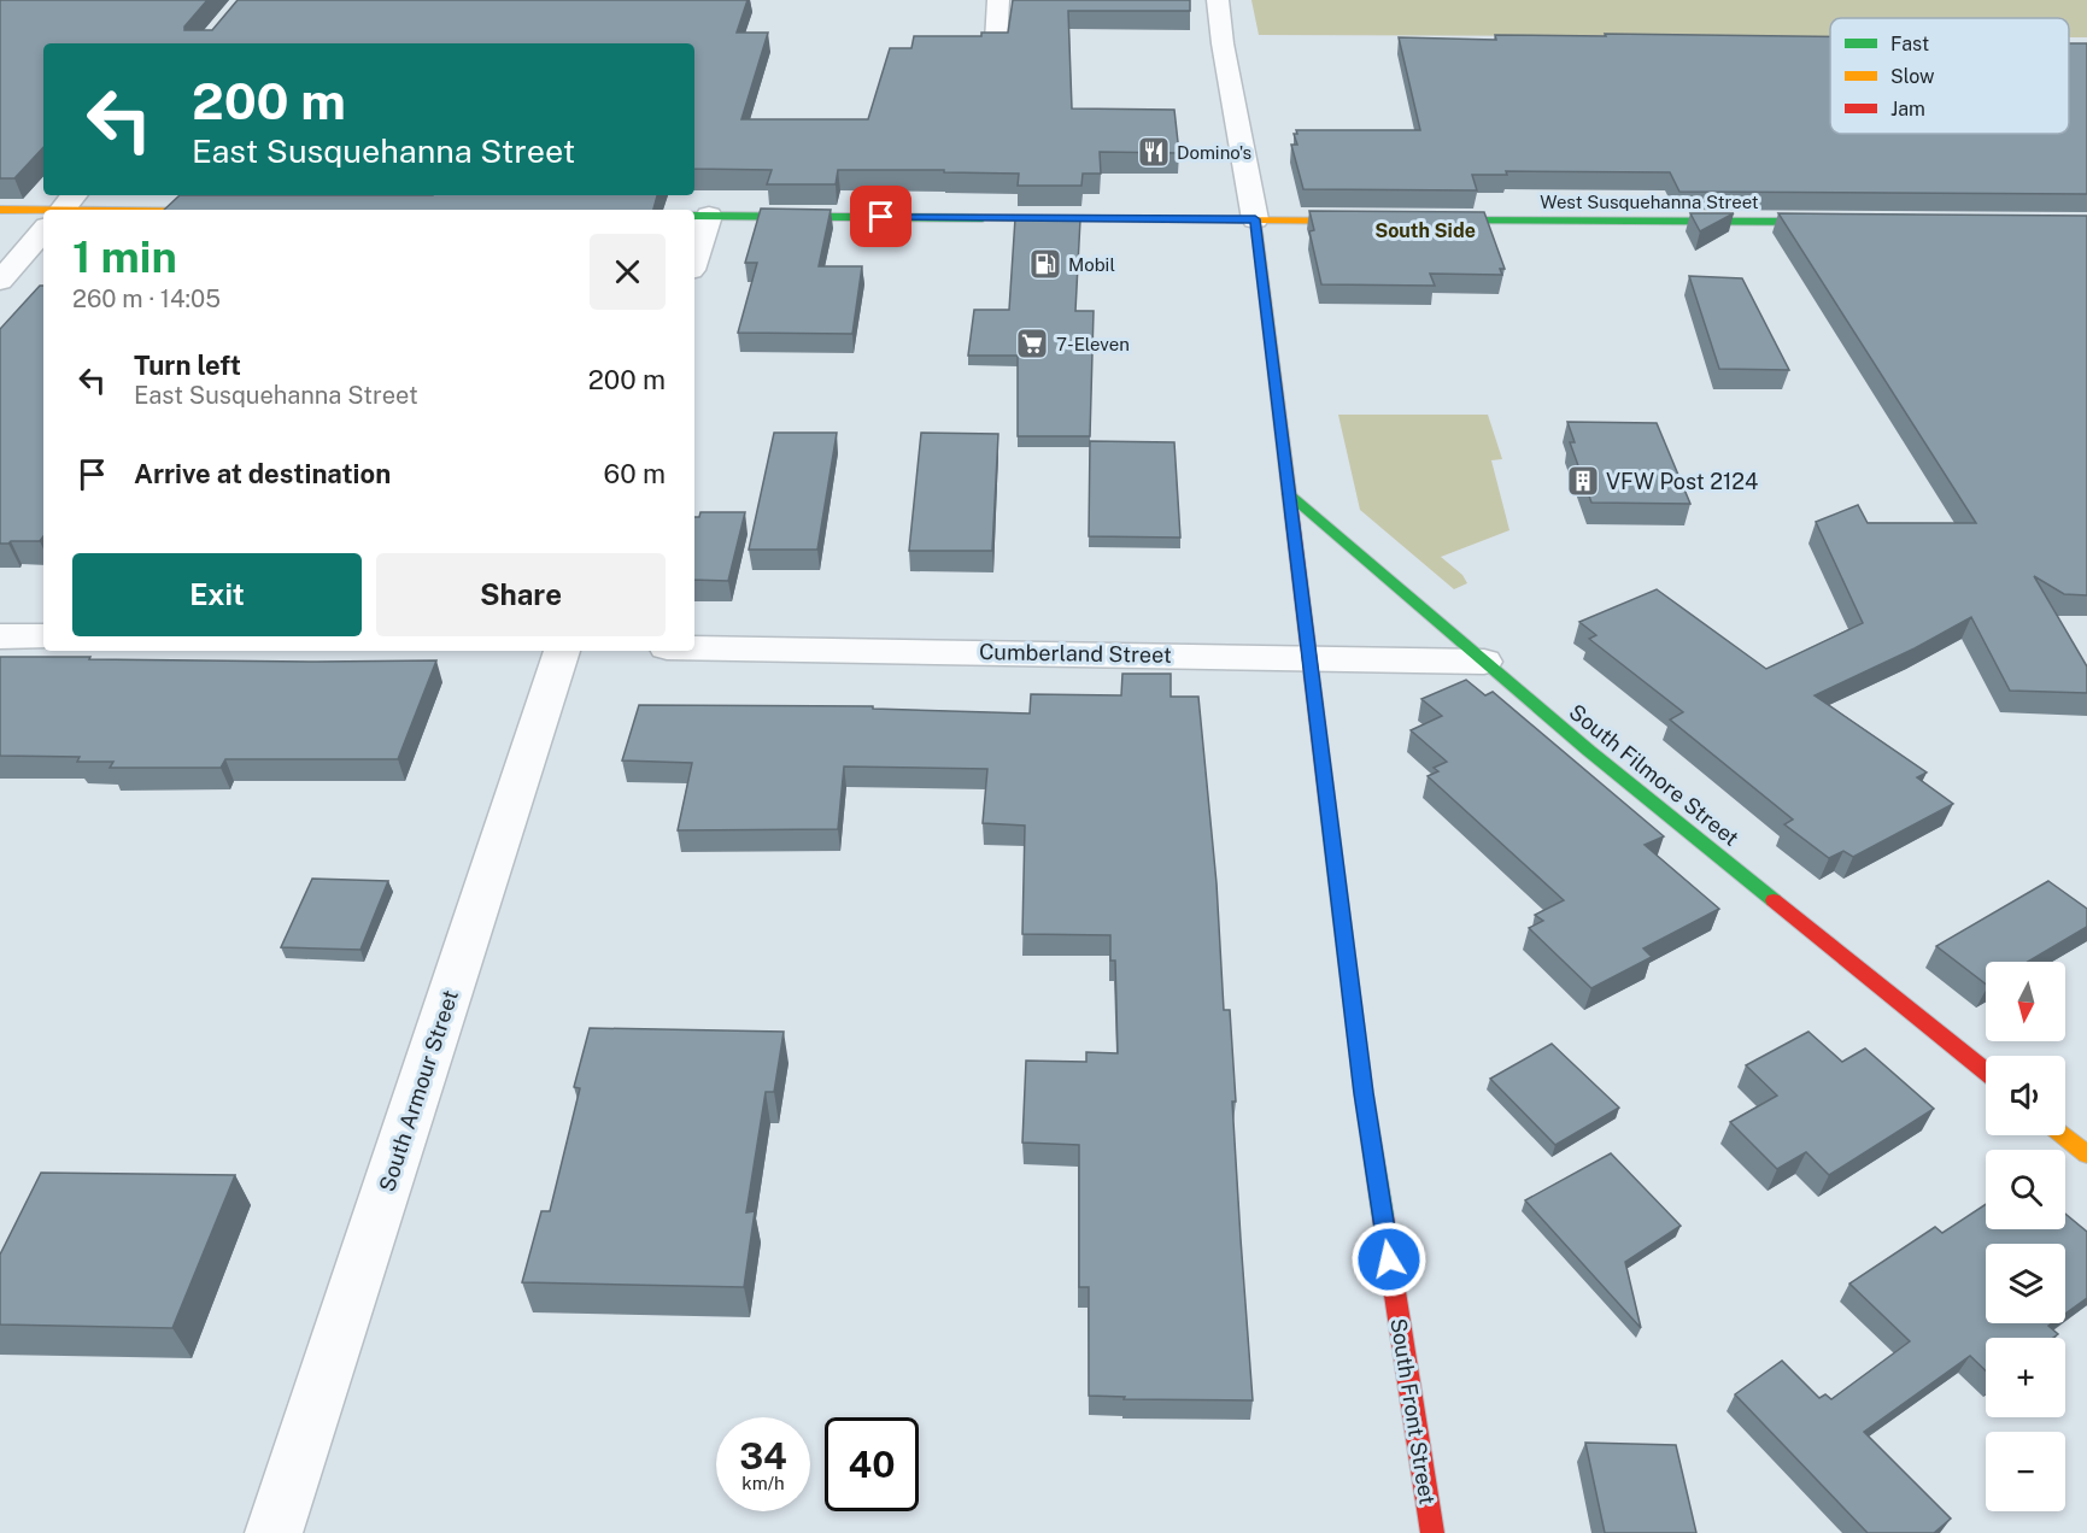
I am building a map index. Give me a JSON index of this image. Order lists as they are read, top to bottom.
{
  "streets": {
    "street": [
      "West Susquehanna Street",
      "Cumberland Street",
      "South Filmore Street",
      "South Armour Street",
      "South Front Street"
    ]
  },
  "crossings": [
    ["Cumberland Street", "South Filmore Street"],
    ["Cumberland Street", "South Front Street"],
    ["South Filmore Street", "South Front Street"]
  ],
  "districts": ["South Side"],
  "places": {
    "restaurant": ["Domino's"],
    "fuel station": ["Mobil"],
    "supermarket": ["7-Eleven"],
    "building": ["VFW Post 2124"]
  },
  "legend": ["Fast", "Slow", "Jam"],
  "north": "bottom",
  "page": {
    "turn": ["200 m", "East Susquehanna Street"],
    "heading": ["1 min", "260 m · 14:05"],
    "list": [
      {
        "name": "Turn left",
        "note": "East Susquehanna Street",
        "value": "200 m"
      },
      {
        "name": "Arrive at destination",
        "value": "60 m"
      }
    ],
    "buttons": ["Exit", "Share"],
    "map_buttons": ["+", "−"],
    "speed": "34 km/h",
    "limit": "40"
  }
}
